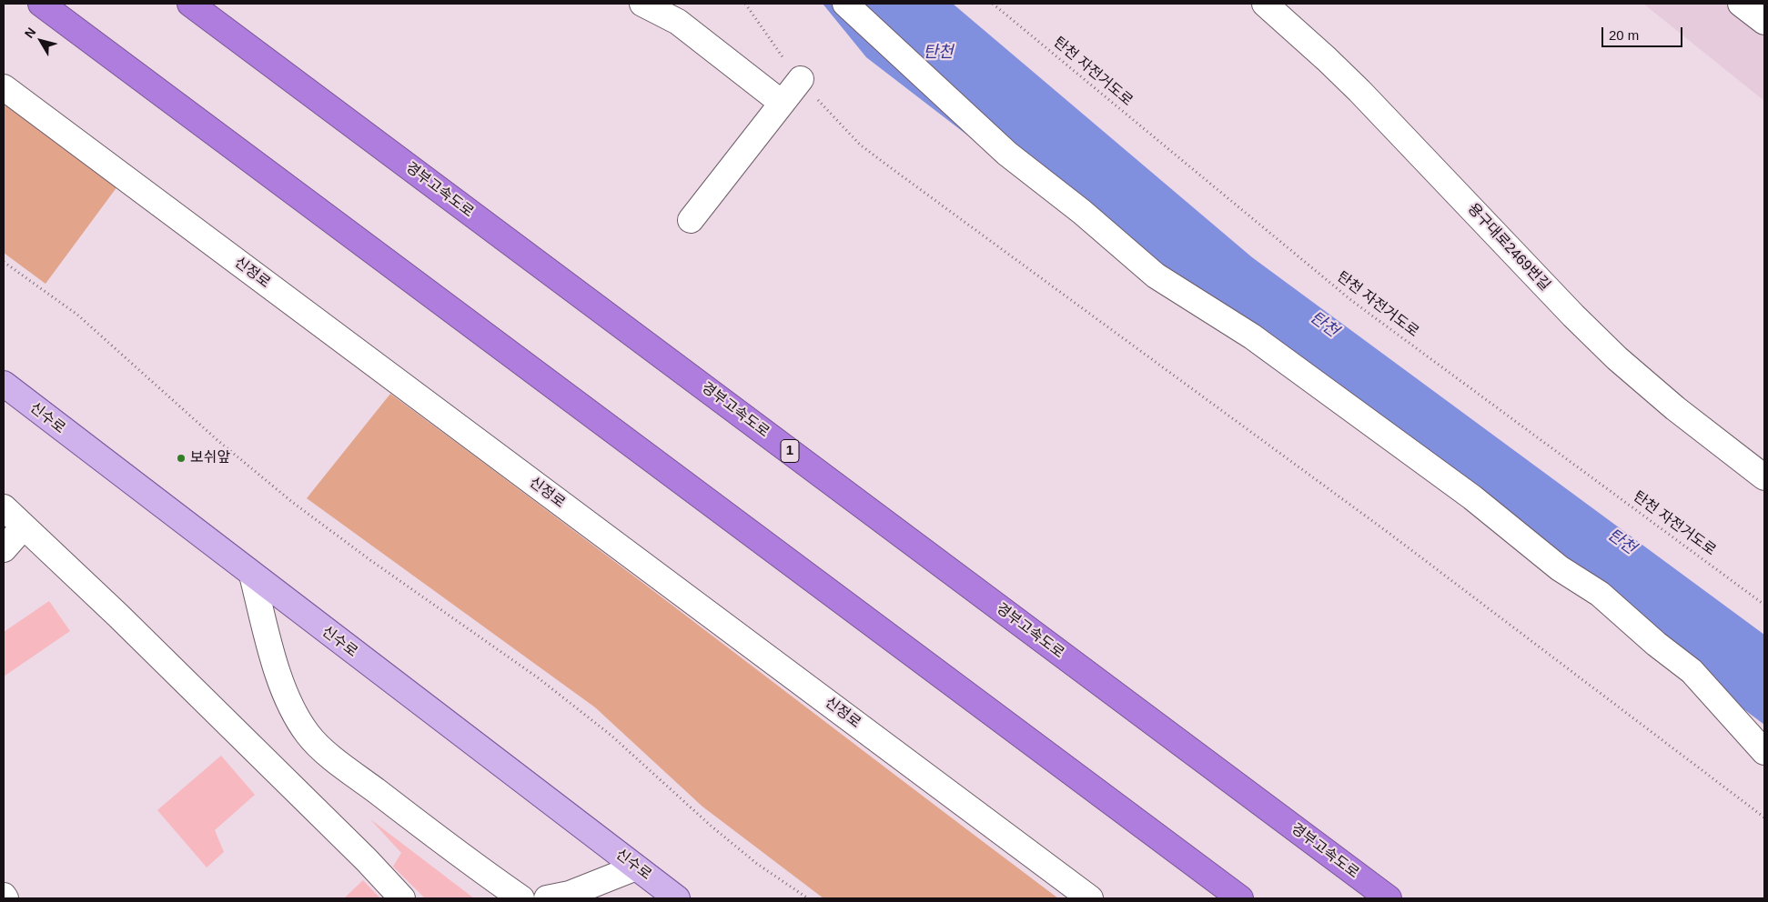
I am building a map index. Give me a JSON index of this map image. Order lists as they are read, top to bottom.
{
  "streets": {
    "highway": ["경부고속도로", "1"],
    "main road": ["신수로"],
    "street": ["용구대로2469번길", "신정로"],
    "path": ["탄천 자전거도로"]
  },
  "water": ["탄천"],
  "places": ["보쉬앞"],
  "scale_bar": "20 m",
  "north": "top left"
}
